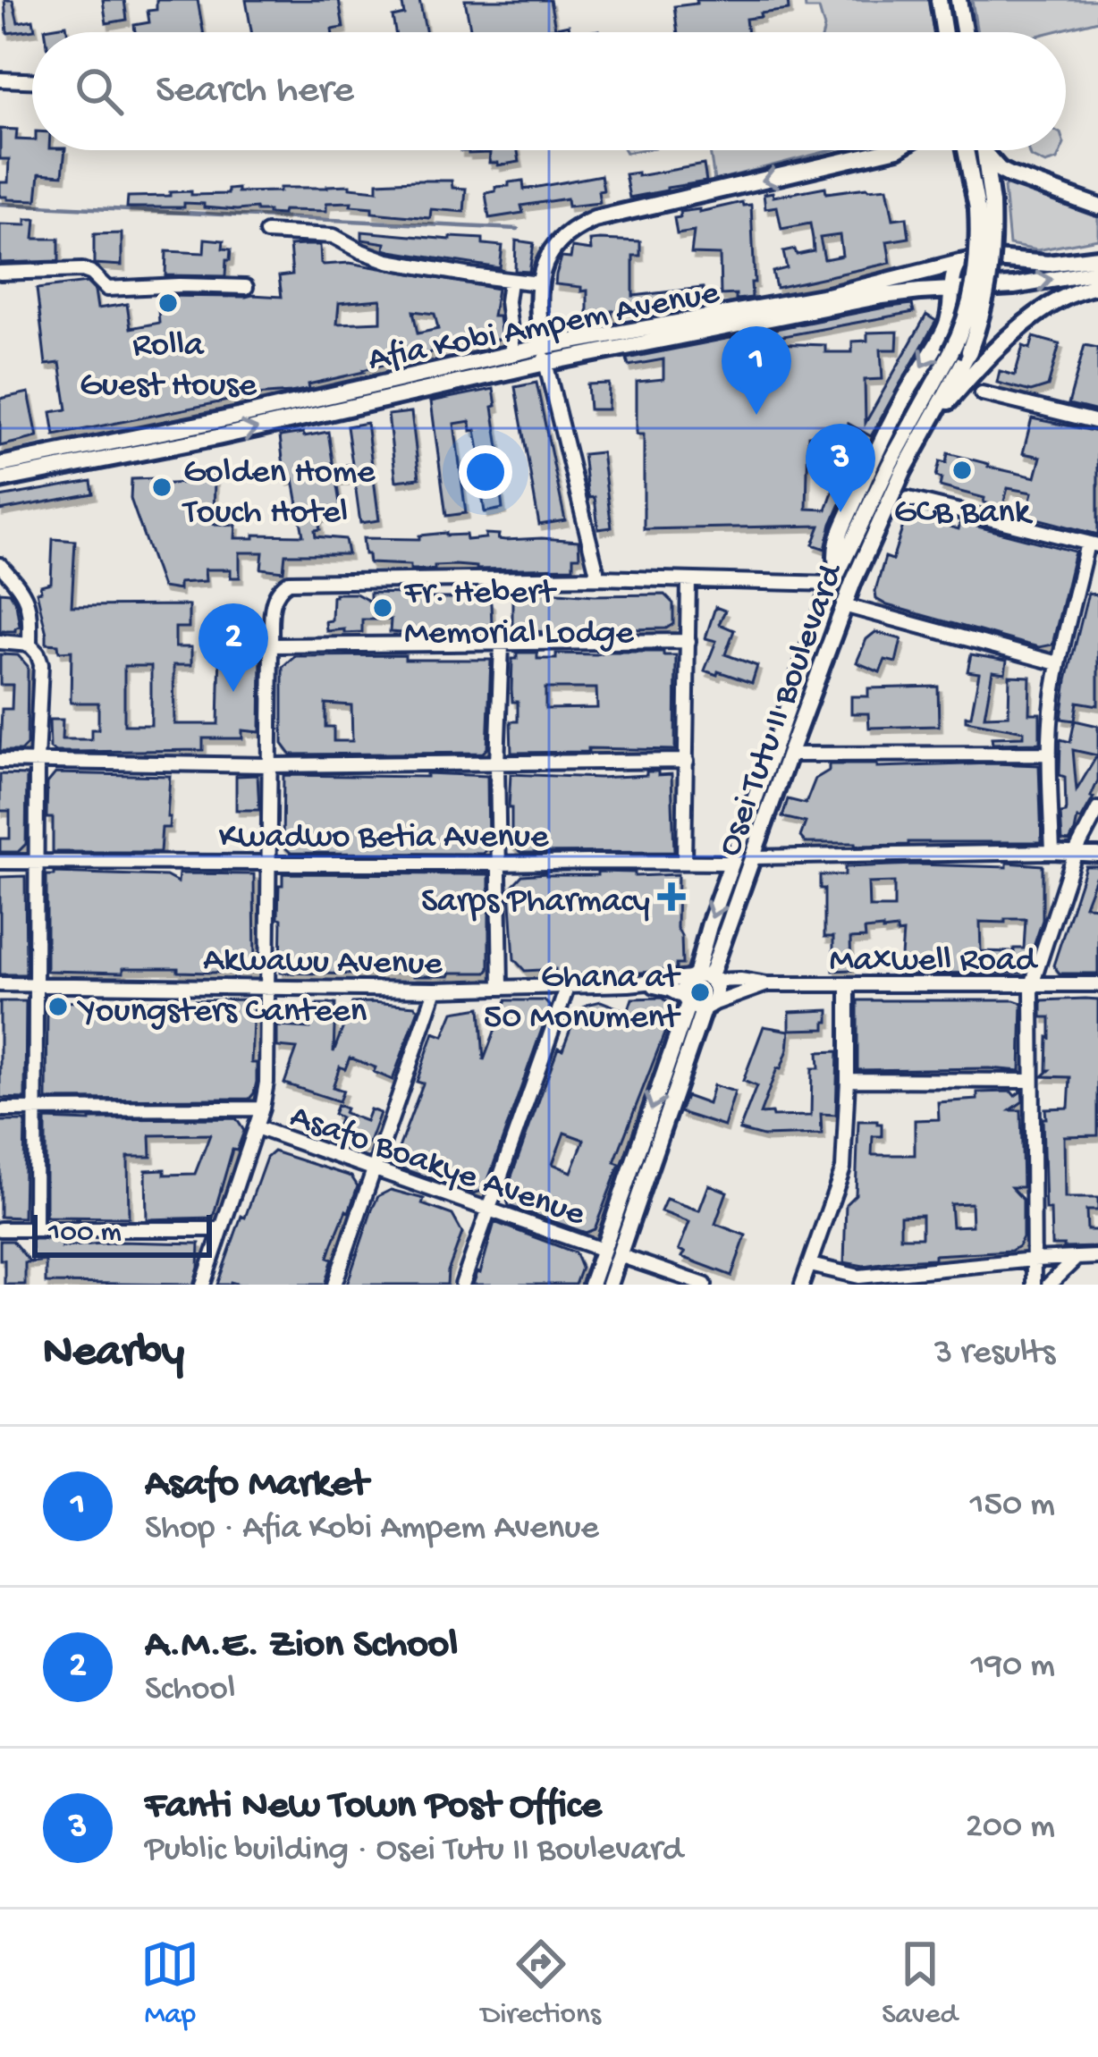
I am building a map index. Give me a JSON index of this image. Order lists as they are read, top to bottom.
{
  "streets": {
    "main road": ["Afia Kobi Ampem Avenue", "Osei Tutu II Boulevard"],
    "street": [
      "Kwadwo Betia Avenue",
      "Maxwell Road",
      "Akwawu Avenue",
      "Asafo Boakye Avenue"
    ]
  },
  "crossings": [
    ["Osei Tutu II Boulevard", "Kwadwo Betia Avenue"],
    ["Osei Tutu II Boulevard", "Maxwell Road"],
    ["Osei Tutu II Boulevard", "Akwawu Avenue"],
    ["Maxwell Road", "Akwawu Avenue"]
  ],
  "places": {
    "other": [
      "Rolla Guest House",
      "GCB Bank",
      "Golden Home Touch Hotel",
      "Fr. Hebert Memorial Lodge",
      "Ghana at 50 Monument",
      "Youngsters Canteen"
    ],
    "health": ["Sarps Pharmacy"]
  },
  "scale_bar": "100 m",
  "page": {
    "search": "Search here",
    "pins": ["1", "3", "2"],
    "scale": "100 m",
    "heading": ["Nearby", "3 results"],
    "list": [
      {
        "mark": "1",
        "name": "Asafo Market",
        "note": "Shop · Afia Kobi Ampem Avenue",
        "value": "150 m"
      },
      {
        "mark": "2",
        "name": "A.M.E. Zion School",
        "note": "School",
        "value": "190 m"
      },
      {
        "mark": "3",
        "name": "Fanti New Town Post Office",
        "note": "Public building · Osei Tutu II Boulevard",
        "value": "200 m"
      }
    ],
    "nav": ["Map", "Directions", "Saved"]
  }
}
